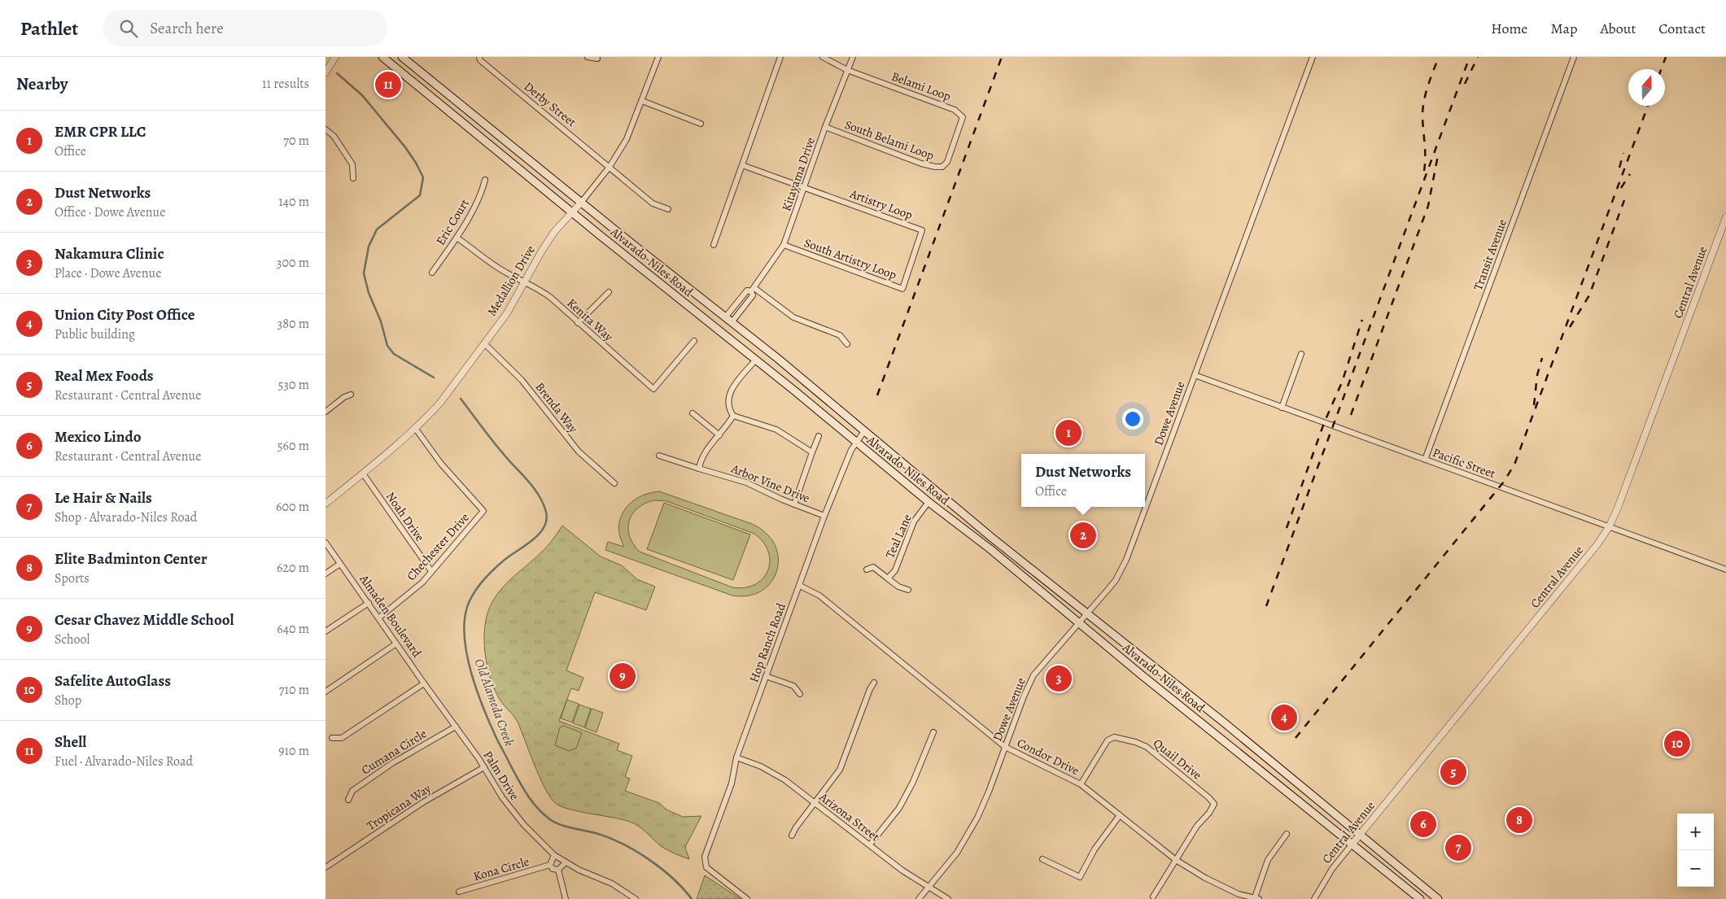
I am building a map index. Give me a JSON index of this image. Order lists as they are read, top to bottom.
{
  "streets": {
    "main road": ["Alvarado-Niles Road"],
    "street": [
      "Belami Loop",
      "Derby Street",
      "South Belami Loop",
      "Kitayama Drive",
      "Artistry Loop",
      "Eric Court",
      "Transit Avenue",
      "South Artistry Loop",
      "Medallion Drive",
      "Central Avenue",
      "Kenita Way",
      "Brenda Way",
      "Dowe Avenue",
      "Pacific Street",
      "Arbor Vine Drive",
      "Noah Drive",
      "Teal Lane",
      "Chechester Drive",
      "Almaden Boulevard",
      "Hop Ranch Road",
      "Cumana Circle",
      "Condor Drive",
      "Quail Drive",
      "Palm Drive",
      "Tropicana Way",
      "Arizona Street",
      "Kona Circle"
    ]
  },
  "crossings": [
    ["Belami Loop", "South Belami Loop"],
    ["Belami Loop", "Kitayama Drive"],
    ["Derby Street", "Medallion Drive"],
    ["South Belami Loop", "Kitayama Drive"],
    ["Kitayama Drive", "Artistry Loop"],
    ["Kitayama Drive", "South Artistry Loop"],
    ["Kitayama Drive", "Alvarado-Niles Road"],
    ["Artistry Loop", "South Artistry Loop"],
    ["Eric Court", "Kenita Way"],
    ["Transit Avenue", "Pacific Street"],
    ["Alvarado-Niles Road", "Medallion Drive"],
    ["Alvarado-Niles Road", "Central Avenue"],
    ["Alvarado-Niles Road", "Dowe Avenue"],
    ["Alvarado-Niles Road", "Teal Lane"],
    ["Alvarado-Niles Road", "Hop Ranch Road"],
    ["Medallion Drive", "Kenita Way"],
    ["Medallion Drive", "Brenda Way"],
    ["Medallion Drive", "Noah Drive"],
    ["Medallion Drive", "Chechester Drive"],
    ["Central Avenue", "Pacific Street"],
    ["Dowe Avenue", "Pacific Street"],
    ["Dowe Avenue", "Condor Drive"],
    ["Dowe Avenue", "Arizona Street"],
    ["Arbor Vine Drive", "Hop Ranch Road"],
    ["Noah Drive", "Chechester Drive"],
    ["Chechester Drive", "Almaden Boulevard"],
    ["Almaden Boulevard", "Palm Drive"],
    ["Hop Ranch Road", "Condor Drive"],
    ["Hop Ranch Road", "Arizona Street"],
    ["Cumana Circle", "Palm Drive"],
    ["Condor Drive", "Quail Drive"],
    ["Palm Drive", "Tropicana Way"]
  ],
  "water": ["Old Alameda Creek"],
  "north": "top",
  "page": {
    "header": "Pathlet",
    "search": "Search here",
    "nav": [
      "Home",
      "Map",
      "About",
      "Contact"
    ],
    "heading": ["Nearby", "11 results"],
    "pins": [
      "11",
      "1",
      "2",
      "9",
      "3",
      "4",
      "10",
      "5",
      "8",
      "6",
      "7"
    ],
    "list": [
      {
        "mark": "1",
        "name": "EMR CPR LLC",
        "note": "Office",
        "value": "70 m"
      },
      {
        "mark": "2",
        "name": "Dust Networks",
        "note": "Office · Dowe Avenue",
        "value": "140 m"
      },
      {
        "mark": "3",
        "name": "Nakamura Clinic",
        "note": "Place · Dowe Avenue",
        "value": "300 m"
      },
      {
        "mark": "4",
        "name": "Union City Post Office",
        "note": "Public building",
        "value": "380 m"
      },
      {
        "mark": "5",
        "name": "Real Mex Foods",
        "note": "Restaurant · Central Avenue",
        "value": "530 m"
      },
      {
        "mark": "6",
        "name": "Mexico Lindo",
        "note": "Restaurant · Central Avenue",
        "value": "560 m"
      },
      {
        "mark": "7",
        "name": "Le Hair & Nails",
        "note": "Shop · Alvarado-Niles Road",
        "value": "600 m"
      },
      {
        "mark": "8",
        "name": "Elite Badminton Center",
        "note": "Sports",
        "value": "620 m"
      },
      {
        "mark": "9",
        "name": "Cesar Chavez Middle School",
        "note": "School",
        "value": "640 m"
      },
      {
        "mark": "10",
        "name": "Safelite AutoGlass",
        "note": "Shop",
        "value": "710 m"
      },
      {
        "mark": "11",
        "name": "Shell",
        "note": "Fuel · Alvarado-Niles Road",
        "value": "910 m"
      }
    ],
    "popup": ["Dust Networks", "Office"],
    "map_buttons": ["+", "−"]
  }
}
